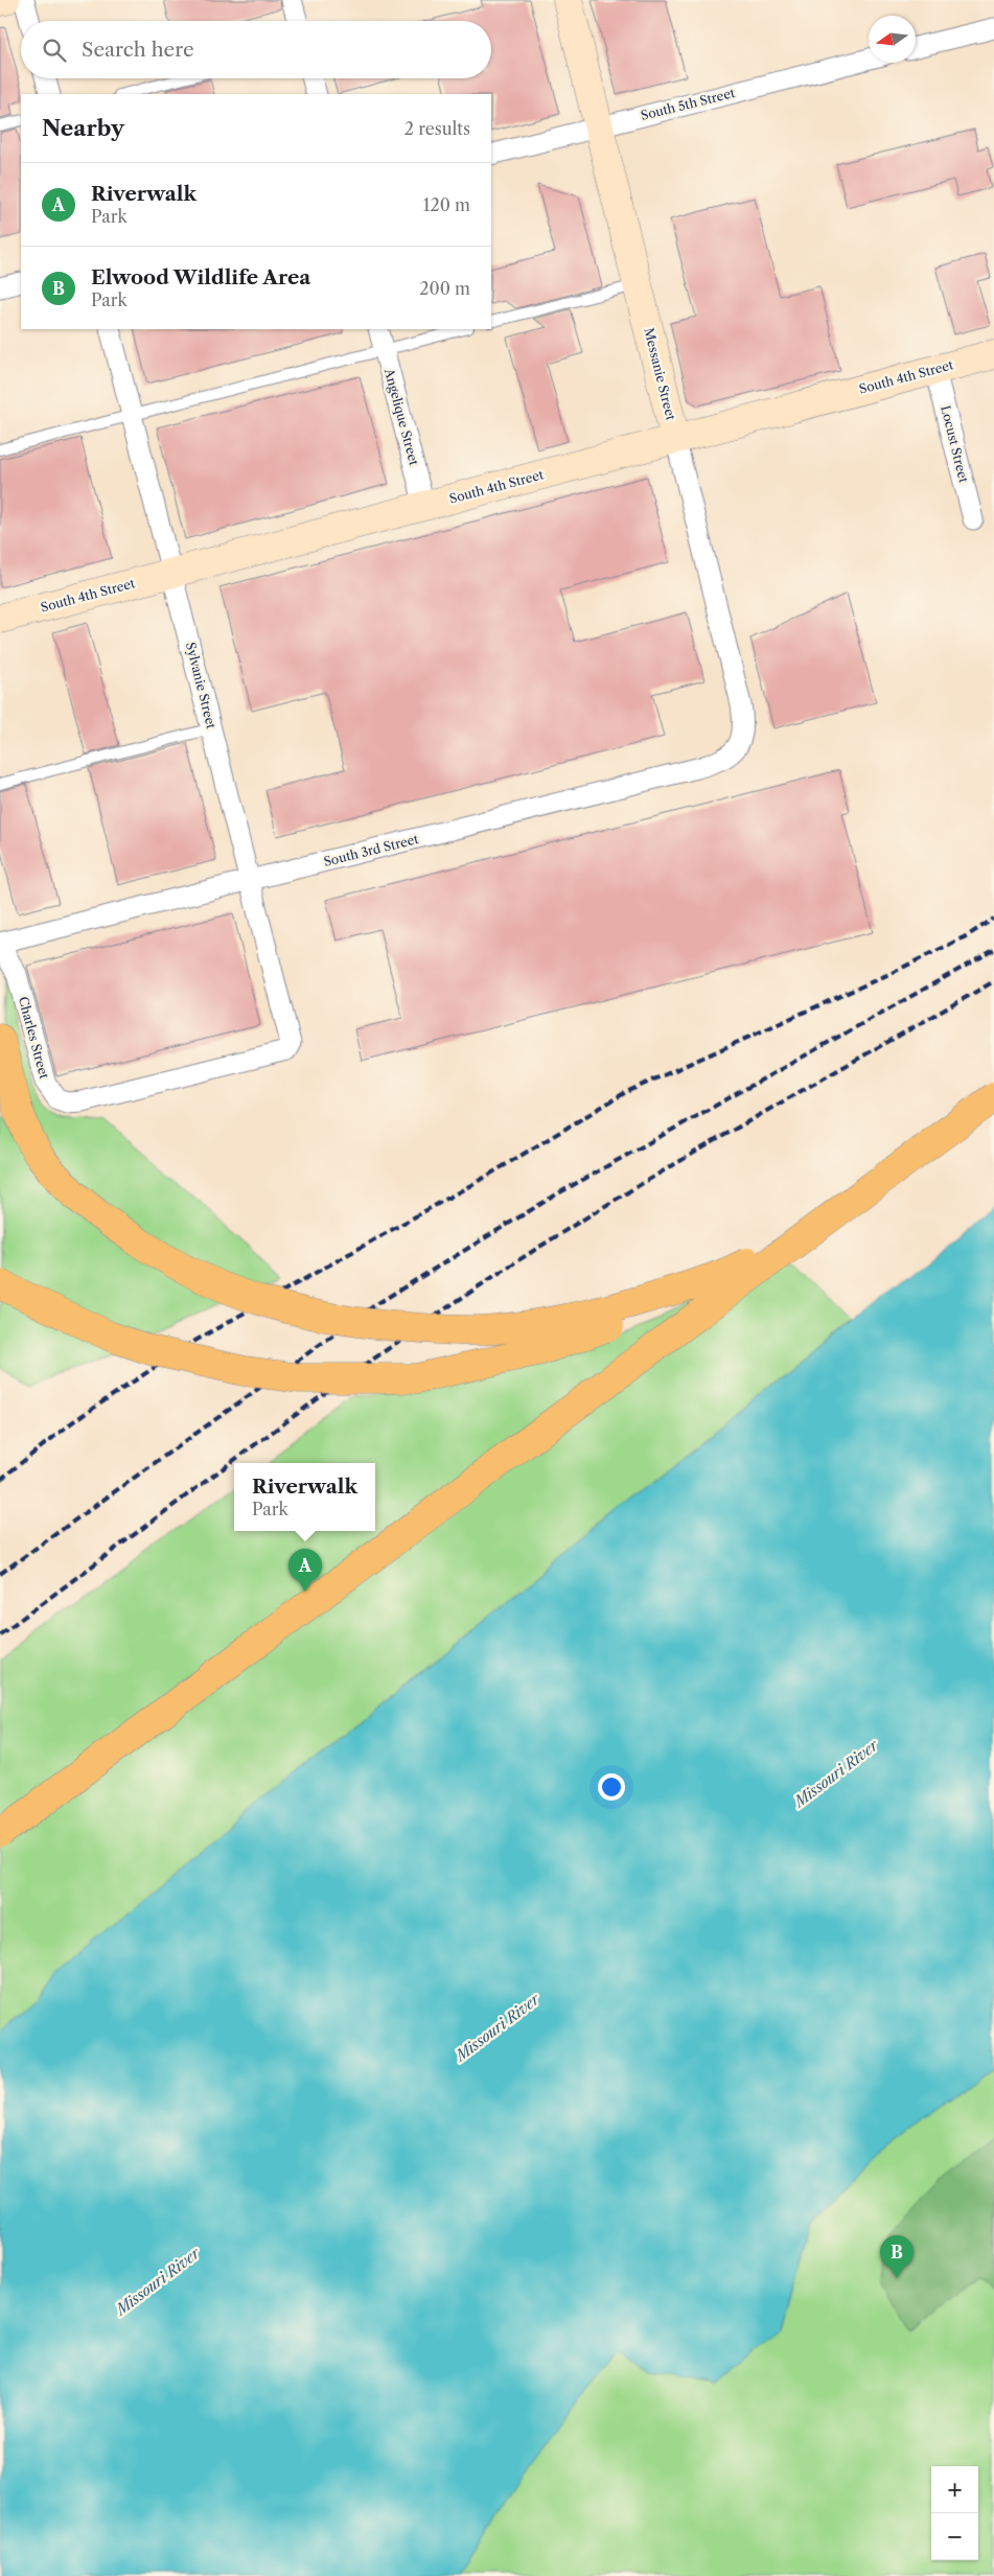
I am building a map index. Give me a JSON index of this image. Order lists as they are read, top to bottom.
{
  "streets": {
    "main road": ["Messanie Street", "South 4th Street"],
    "street": [
      "South 5th Street",
      "Angelique Street",
      "Locust Street",
      "Sylvanie Street",
      "South 3rd Street",
      "Charles Street"
    ]
  },
  "crossings": [
    ["South 5th Street", "Messanie Street"],
    ["Messanie Street", "South 4th Street"],
    ["Messanie Street", "South 3rd Street"],
    ["South 4th Street", "Angelique Street"],
    ["South 4th Street", "Locust Street"],
    ["South 4th Street", "Sylvanie Street"],
    ["Sylvanie Street", "South 3rd Street"],
    ["Sylvanie Street", "Charles Street"],
    ["South 3rd Street", "Charles Street"]
  ],
  "water": ["Missouri River"],
  "north": "left",
  "page": {
    "search": "Search here",
    "heading": ["Nearby", "2 results"],
    "list": [
      {
        "mark": "A",
        "name": "Riverwalk",
        "note": "Park",
        "value": "120 m"
      },
      {
        "mark": "B",
        "name": "Elwood Wildlife Area",
        "note": "Park",
        "value": "200 m"
      }
    ],
    "popup": ["Riverwalk", "Park"],
    "pins": ["A", "B"],
    "map_buttons": ["+", "−"]
  }
}
